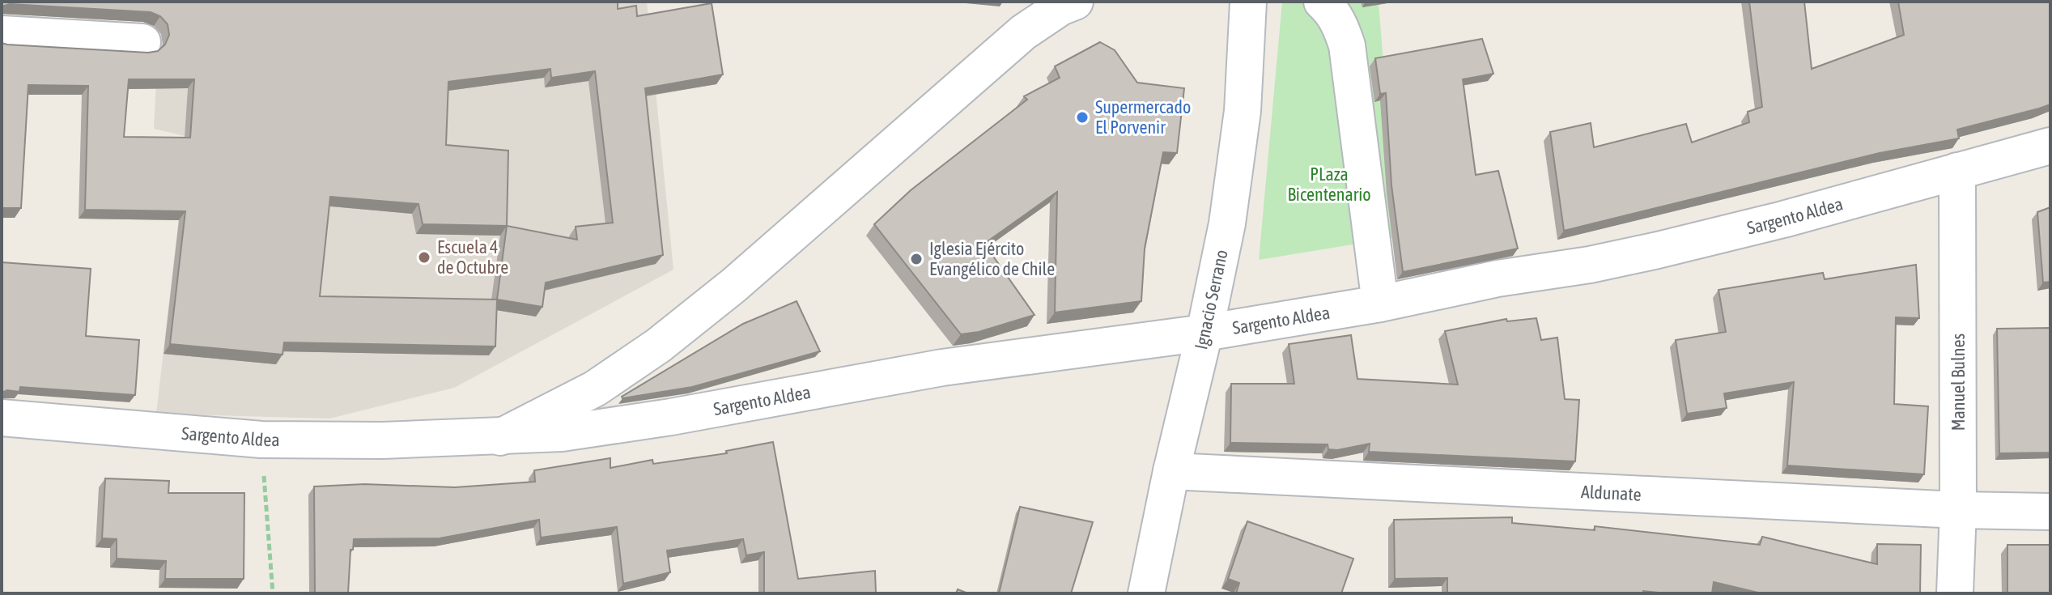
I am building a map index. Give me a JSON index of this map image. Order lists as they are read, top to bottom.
{
  "streets": {
    "street": [
      "Sargento Aldea",
      "Ignacio Serrano",
      "Manuel Bulnes",
      "Aldunate"
    ]
  },
  "crossings": [
    ["Sargento Aldea", "Ignacio Serrano"],
    ["Sargento Aldea", "Manuel Bulnes"],
    ["Ignacio Serrano", "Aldunate"],
    ["Manuel Bulnes", "Aldunate"]
  ],
  "parks": ["PLaza Bicentenario"],
  "places": ["Supermercado El Porvenir", "Escuela 4 de Octubre", "Iglesia Ejército Evangélico de Chile"]
}
